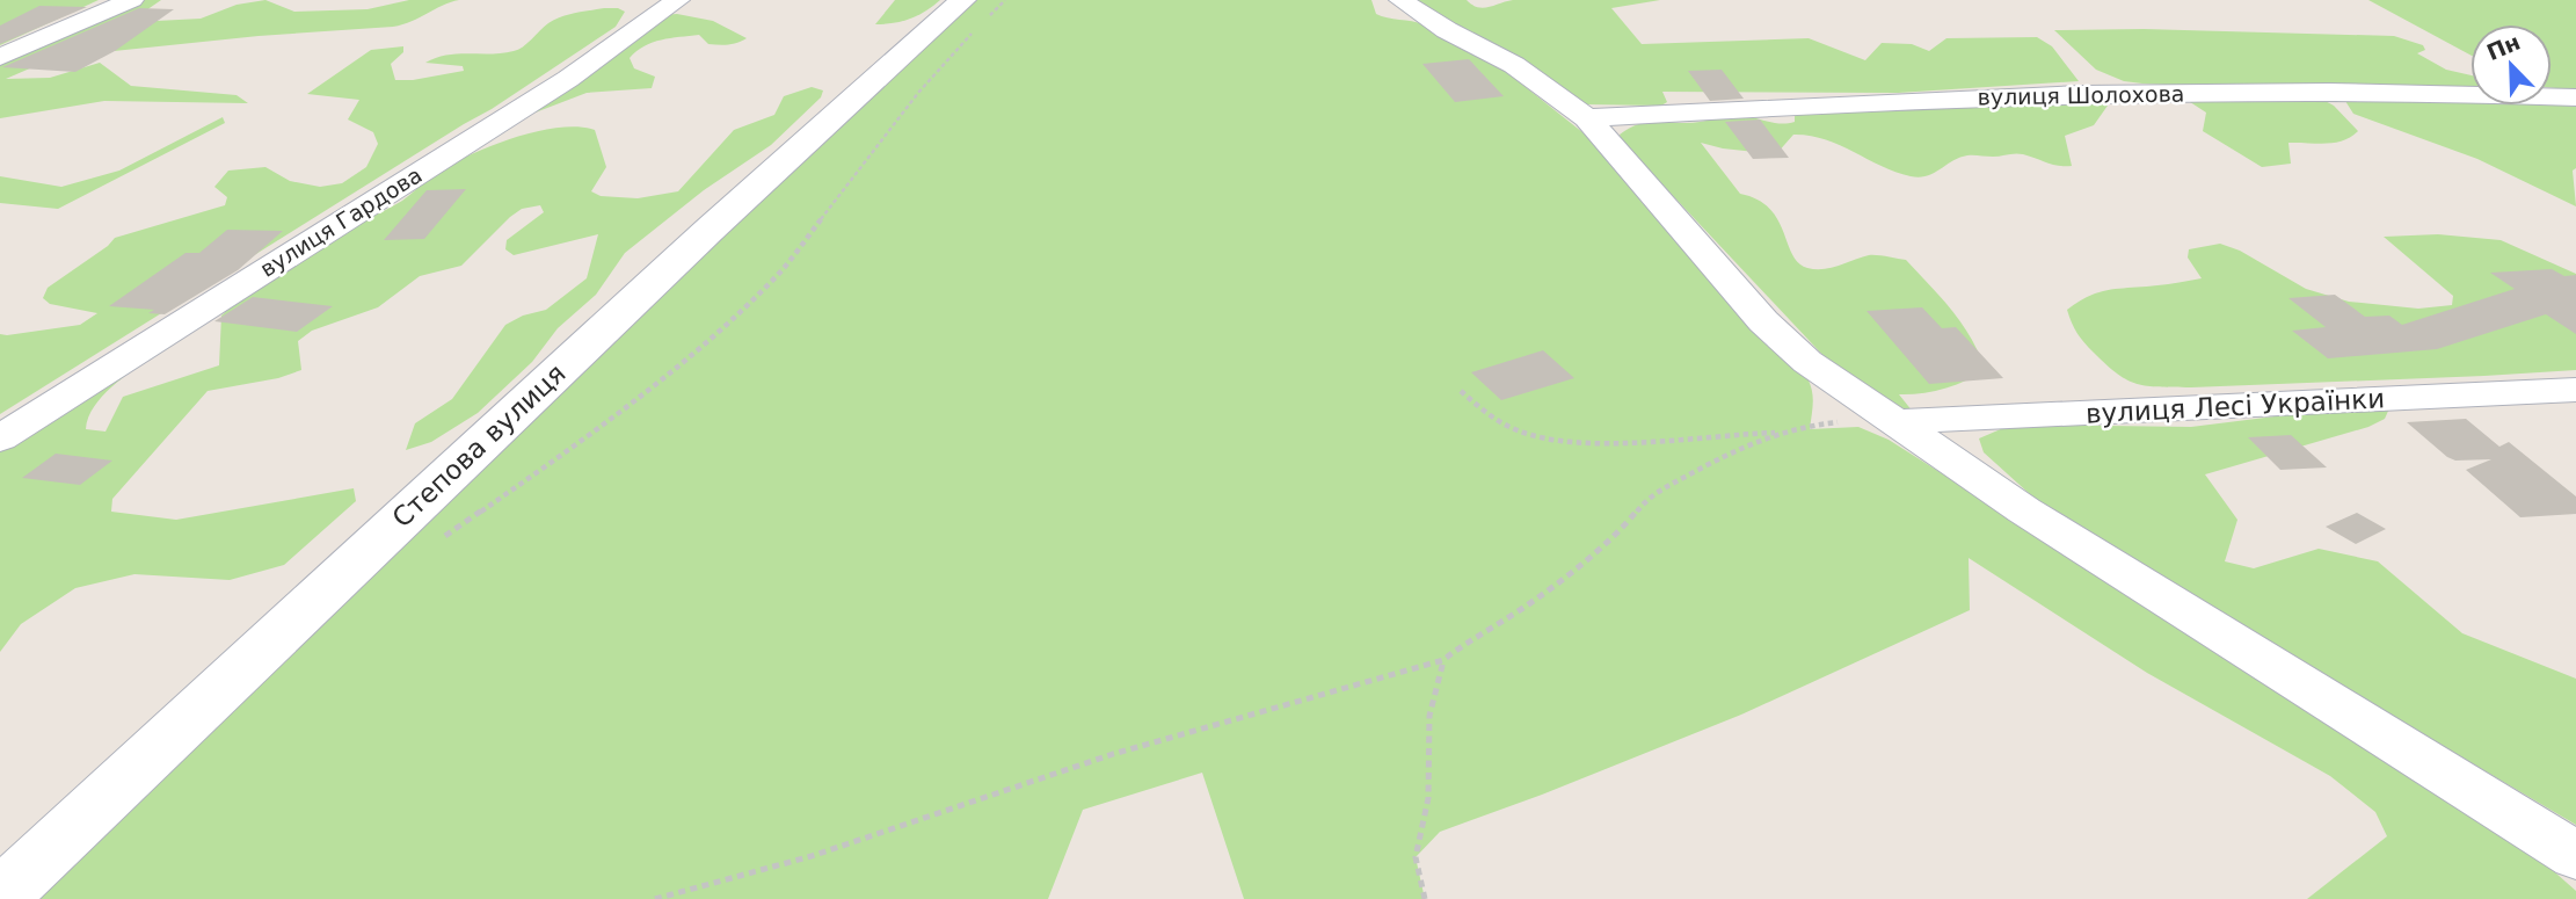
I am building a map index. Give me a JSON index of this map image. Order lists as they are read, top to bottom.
{
  "streets": {
    "street": [
      "вулиця Шолохова",
      "вулиця Гардова",
      "вулиця Лесі Українки",
      "Степова вулиця"
    ]
  },
  "north": "top left"
}
